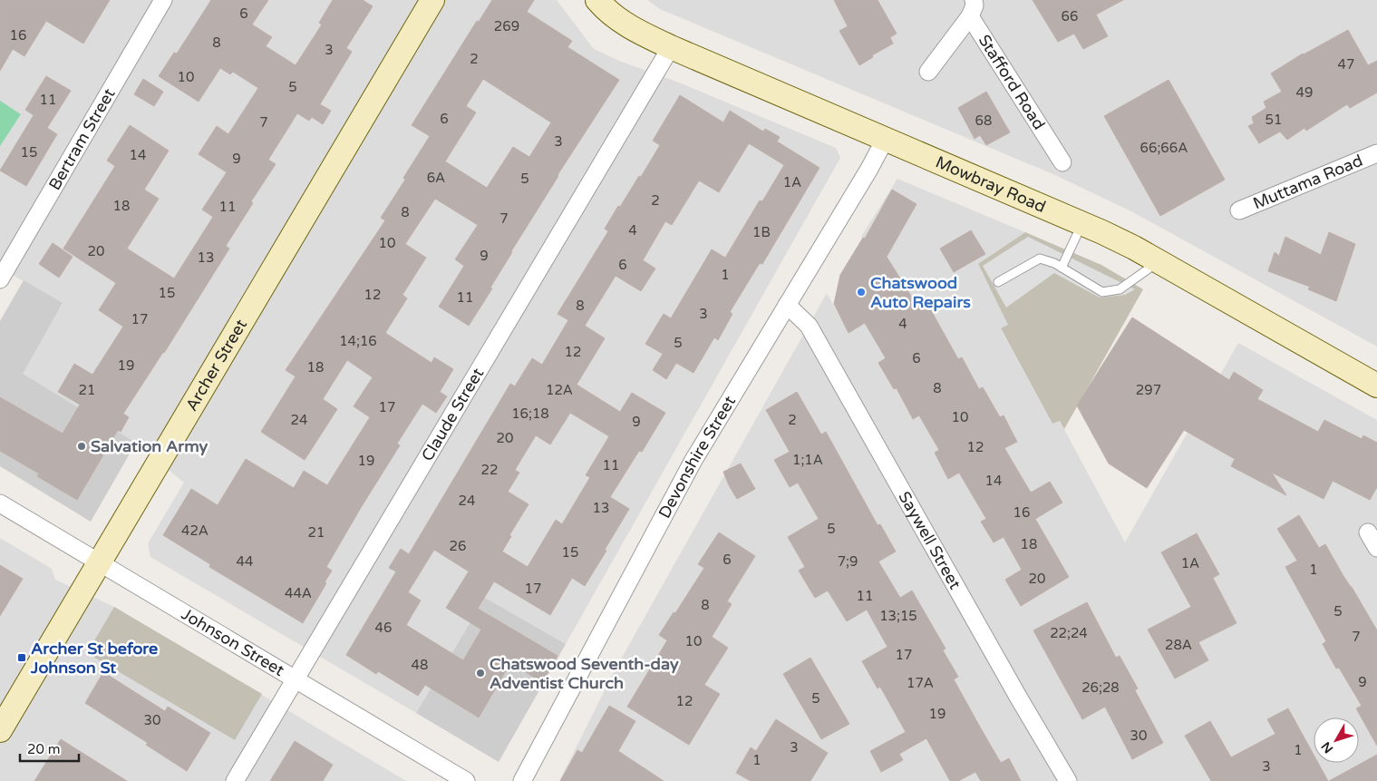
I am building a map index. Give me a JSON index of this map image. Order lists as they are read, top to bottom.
{
  "streets": {
    "main road": ["Mowbray Road", "Archer Street"],
    "street": [
      "Stafford Road",
      "Bertram Street",
      "Muttama Road",
      "Claude Street",
      "Devonshire Street",
      "Saywell Street",
      "Johnson Street"
    ]
  },
  "crossings": [
    ["Mowbray Road", "Claude Street"],
    ["Mowbray Road", "Devonshire Street"],
    ["Archer Street", "Johnson Street"],
    ["Claude Street", "Johnson Street"],
    ["Devonshire Street", "Saywell Street"]
  ],
  "places": {
    "other": ["Chatswood Auto Repairs", "Salvation Army", "Chatswood Seventh-day Adventist Church"],
    "transit": ["Archer St before Johnson St"]
  },
  "house_numbers": [
    "6",
    "66",
    "269",
    "16",
    "8",
    "3",
    "2",
    "47",
    "10",
    "5",
    "49",
    "11",
    "6",
    "51",
    "68",
    "7",
    "3",
    "66;66A",
    "15",
    "14",
    "9",
    "6A",
    "5",
    "1A",
    "2",
    "18",
    "11",
    "8",
    "7",
    "4",
    "1B",
    "10",
    "20",
    "9",
    "13",
    "6",
    "1",
    "15",
    "12",
    "11",
    "8",
    "3",
    "17",
    "4",
    "14;16",
    "5",
    "12",
    "6",
    "19",
    "18",
    "8",
    "21",
    "12A",
    "297",
    "17",
    "16;18",
    "10",
    "24",
    "2",
    "9",
    "20",
    "12",
    "1;1A",
    "19",
    "11",
    "22",
    "14",
    "24",
    "13",
    "16",
    "5",
    "42A",
    "21",
    "18",
    "26",
    "15",
    "6",
    "44",
    "7;9",
    "1A",
    "1",
    "20",
    "17",
    "44A",
    "11",
    "8",
    "5",
    "13;15",
    "46",
    "22;24",
    "7",
    "10",
    "28A",
    "17",
    "48",
    "9",
    "17A",
    "26;28",
    "5",
    "12",
    "19",
    "30",
    "30",
    "3",
    "1",
    "1",
    "3"
  ],
  "scale_bar": "20 m",
  "north": "bottom left"
}
